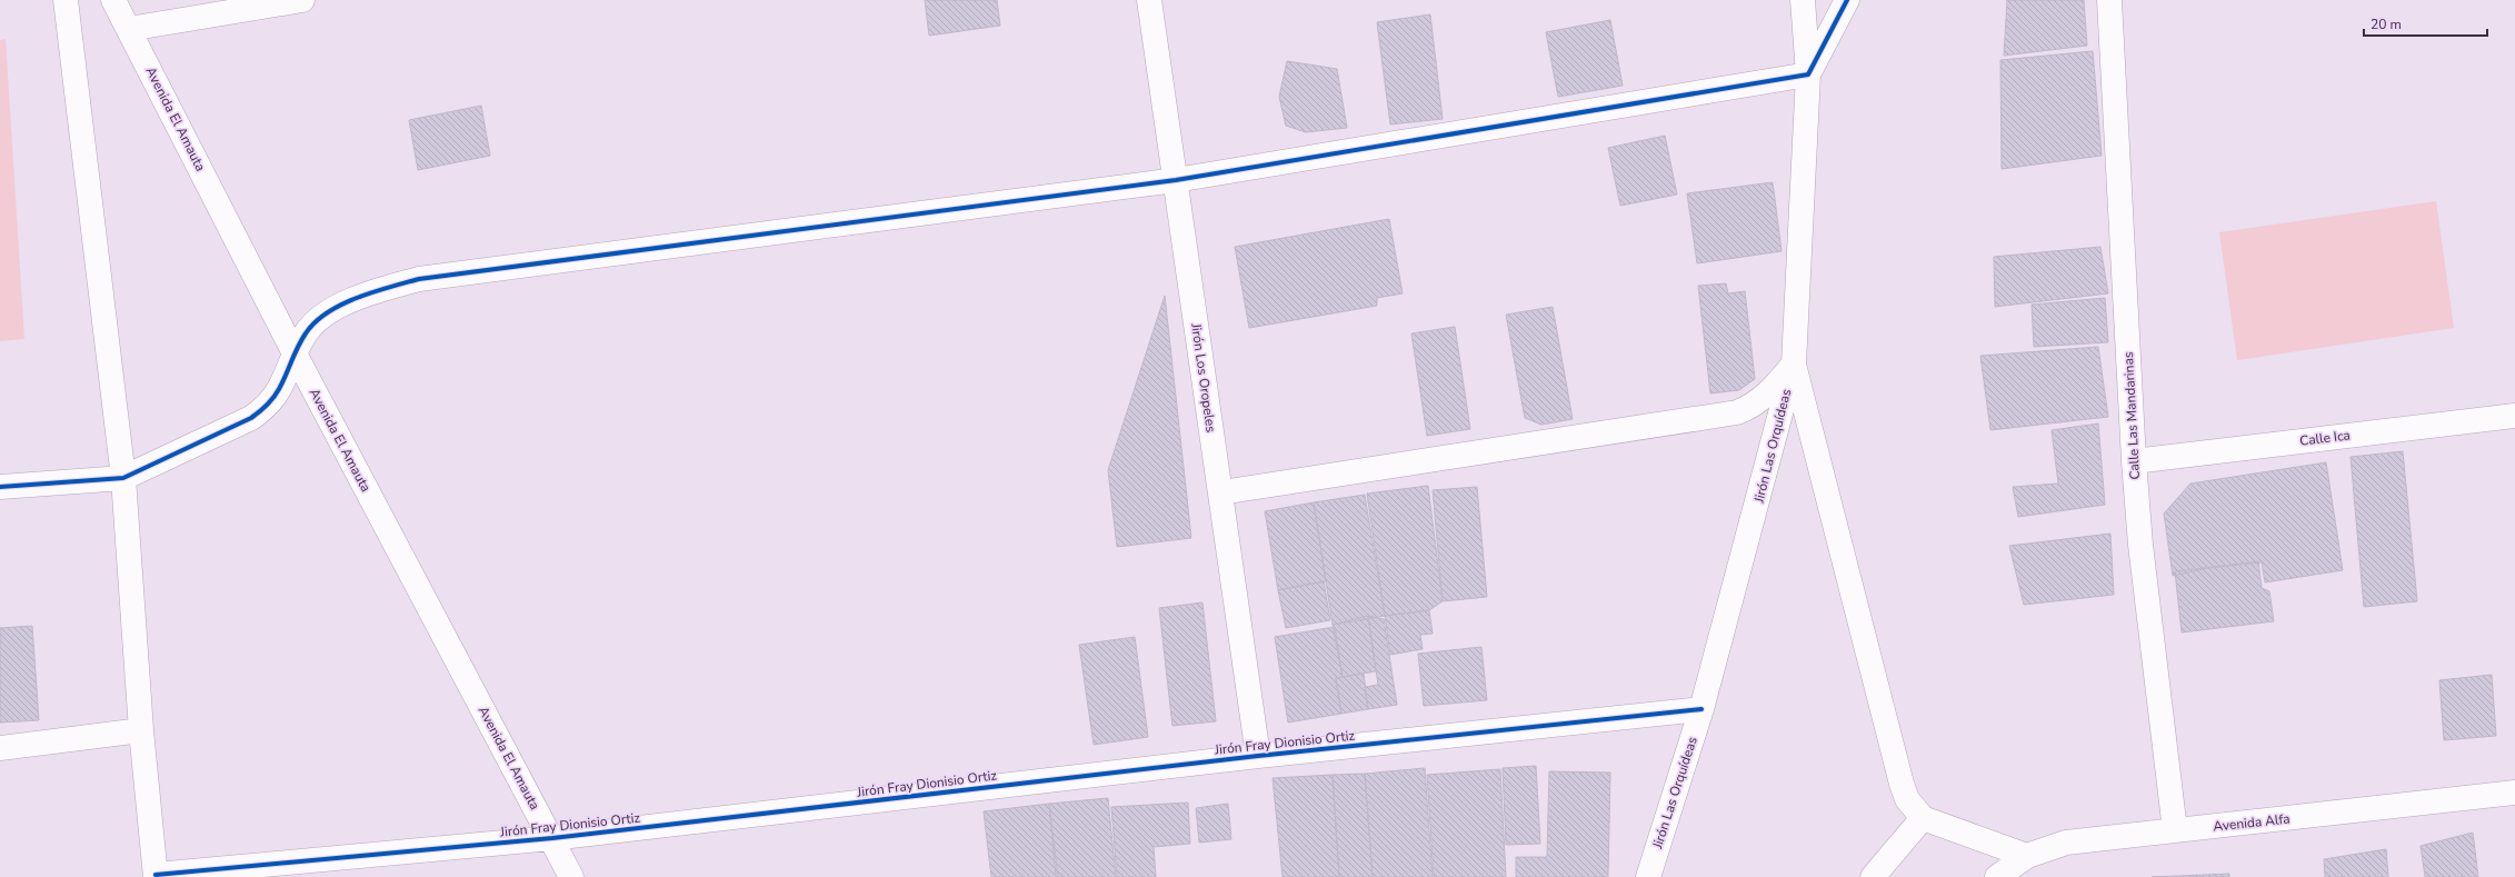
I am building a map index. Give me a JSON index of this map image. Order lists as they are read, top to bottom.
{
  "streets": {
    "street": [
      "Avenida El Amauta",
      "Jirón Los Oropeles",
      "Calle Las Mandarinas",
      "Calle Ica",
      "Jirón Las Orquídeas",
      "Jirón Fray Dionisio Ortiz",
      "Avenida Alfa"
    ]
  },
  "crossings": [
    ["Avenida El Amauta", "Jirón Fray Dionisio Ortiz"],
    ["Jirón Los Oropeles", "Jirón Fray Dionisio Ortiz"],
    ["Calle Las Mandarinas", "Calle Ica"],
    ["Calle Las Mandarinas", "Avenida Alfa"],
    ["Jirón Las Orquídeas", "Jirón Fray Dionisio Ortiz"]
  ],
  "scale_bar": "20 m"
}
